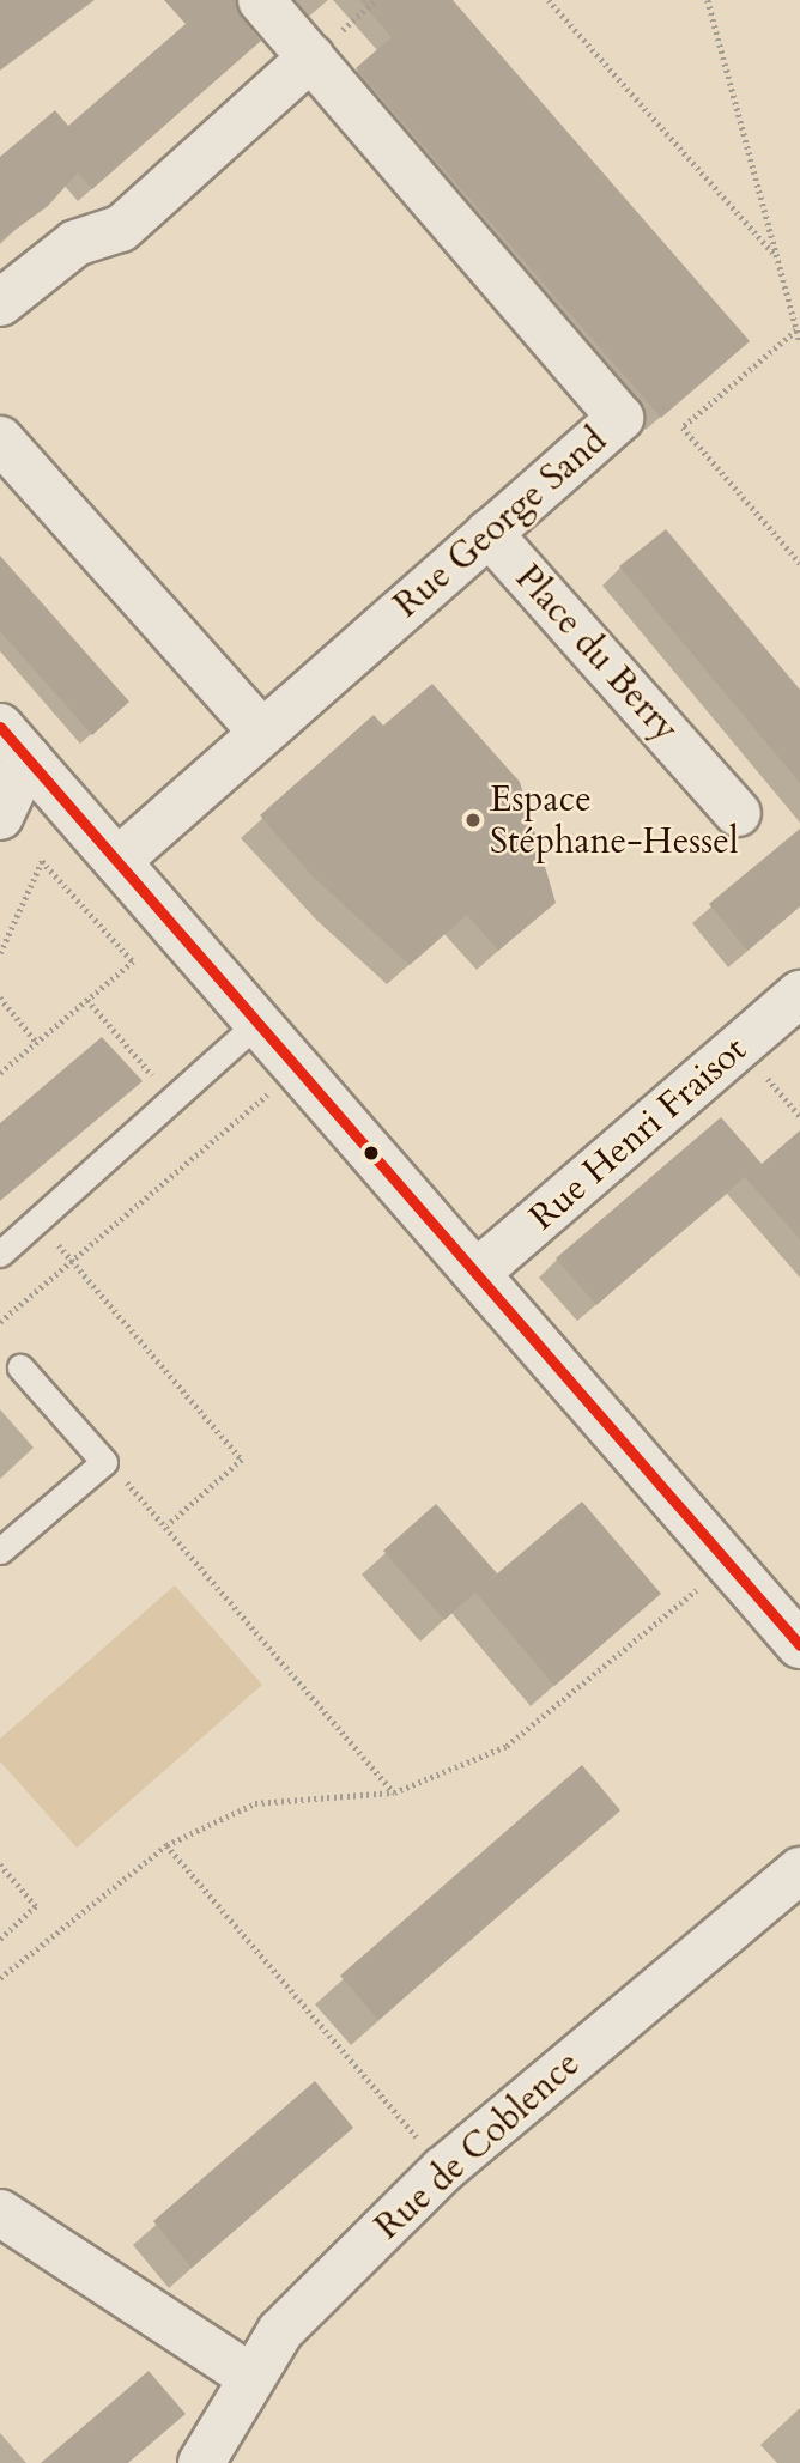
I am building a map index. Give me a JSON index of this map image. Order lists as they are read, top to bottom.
{
  "streets": {
    "street": [
      "Rue George Sand",
      "Place du Berry",
      "Rue Henri Fraisot",
      "Rue de Coblence"
    ]
  },
  "crossings": [
    ["Rue George Sand", "Place du Berry"]
  ],
  "places": ["Espace Stéphane-Hessel"]
}
